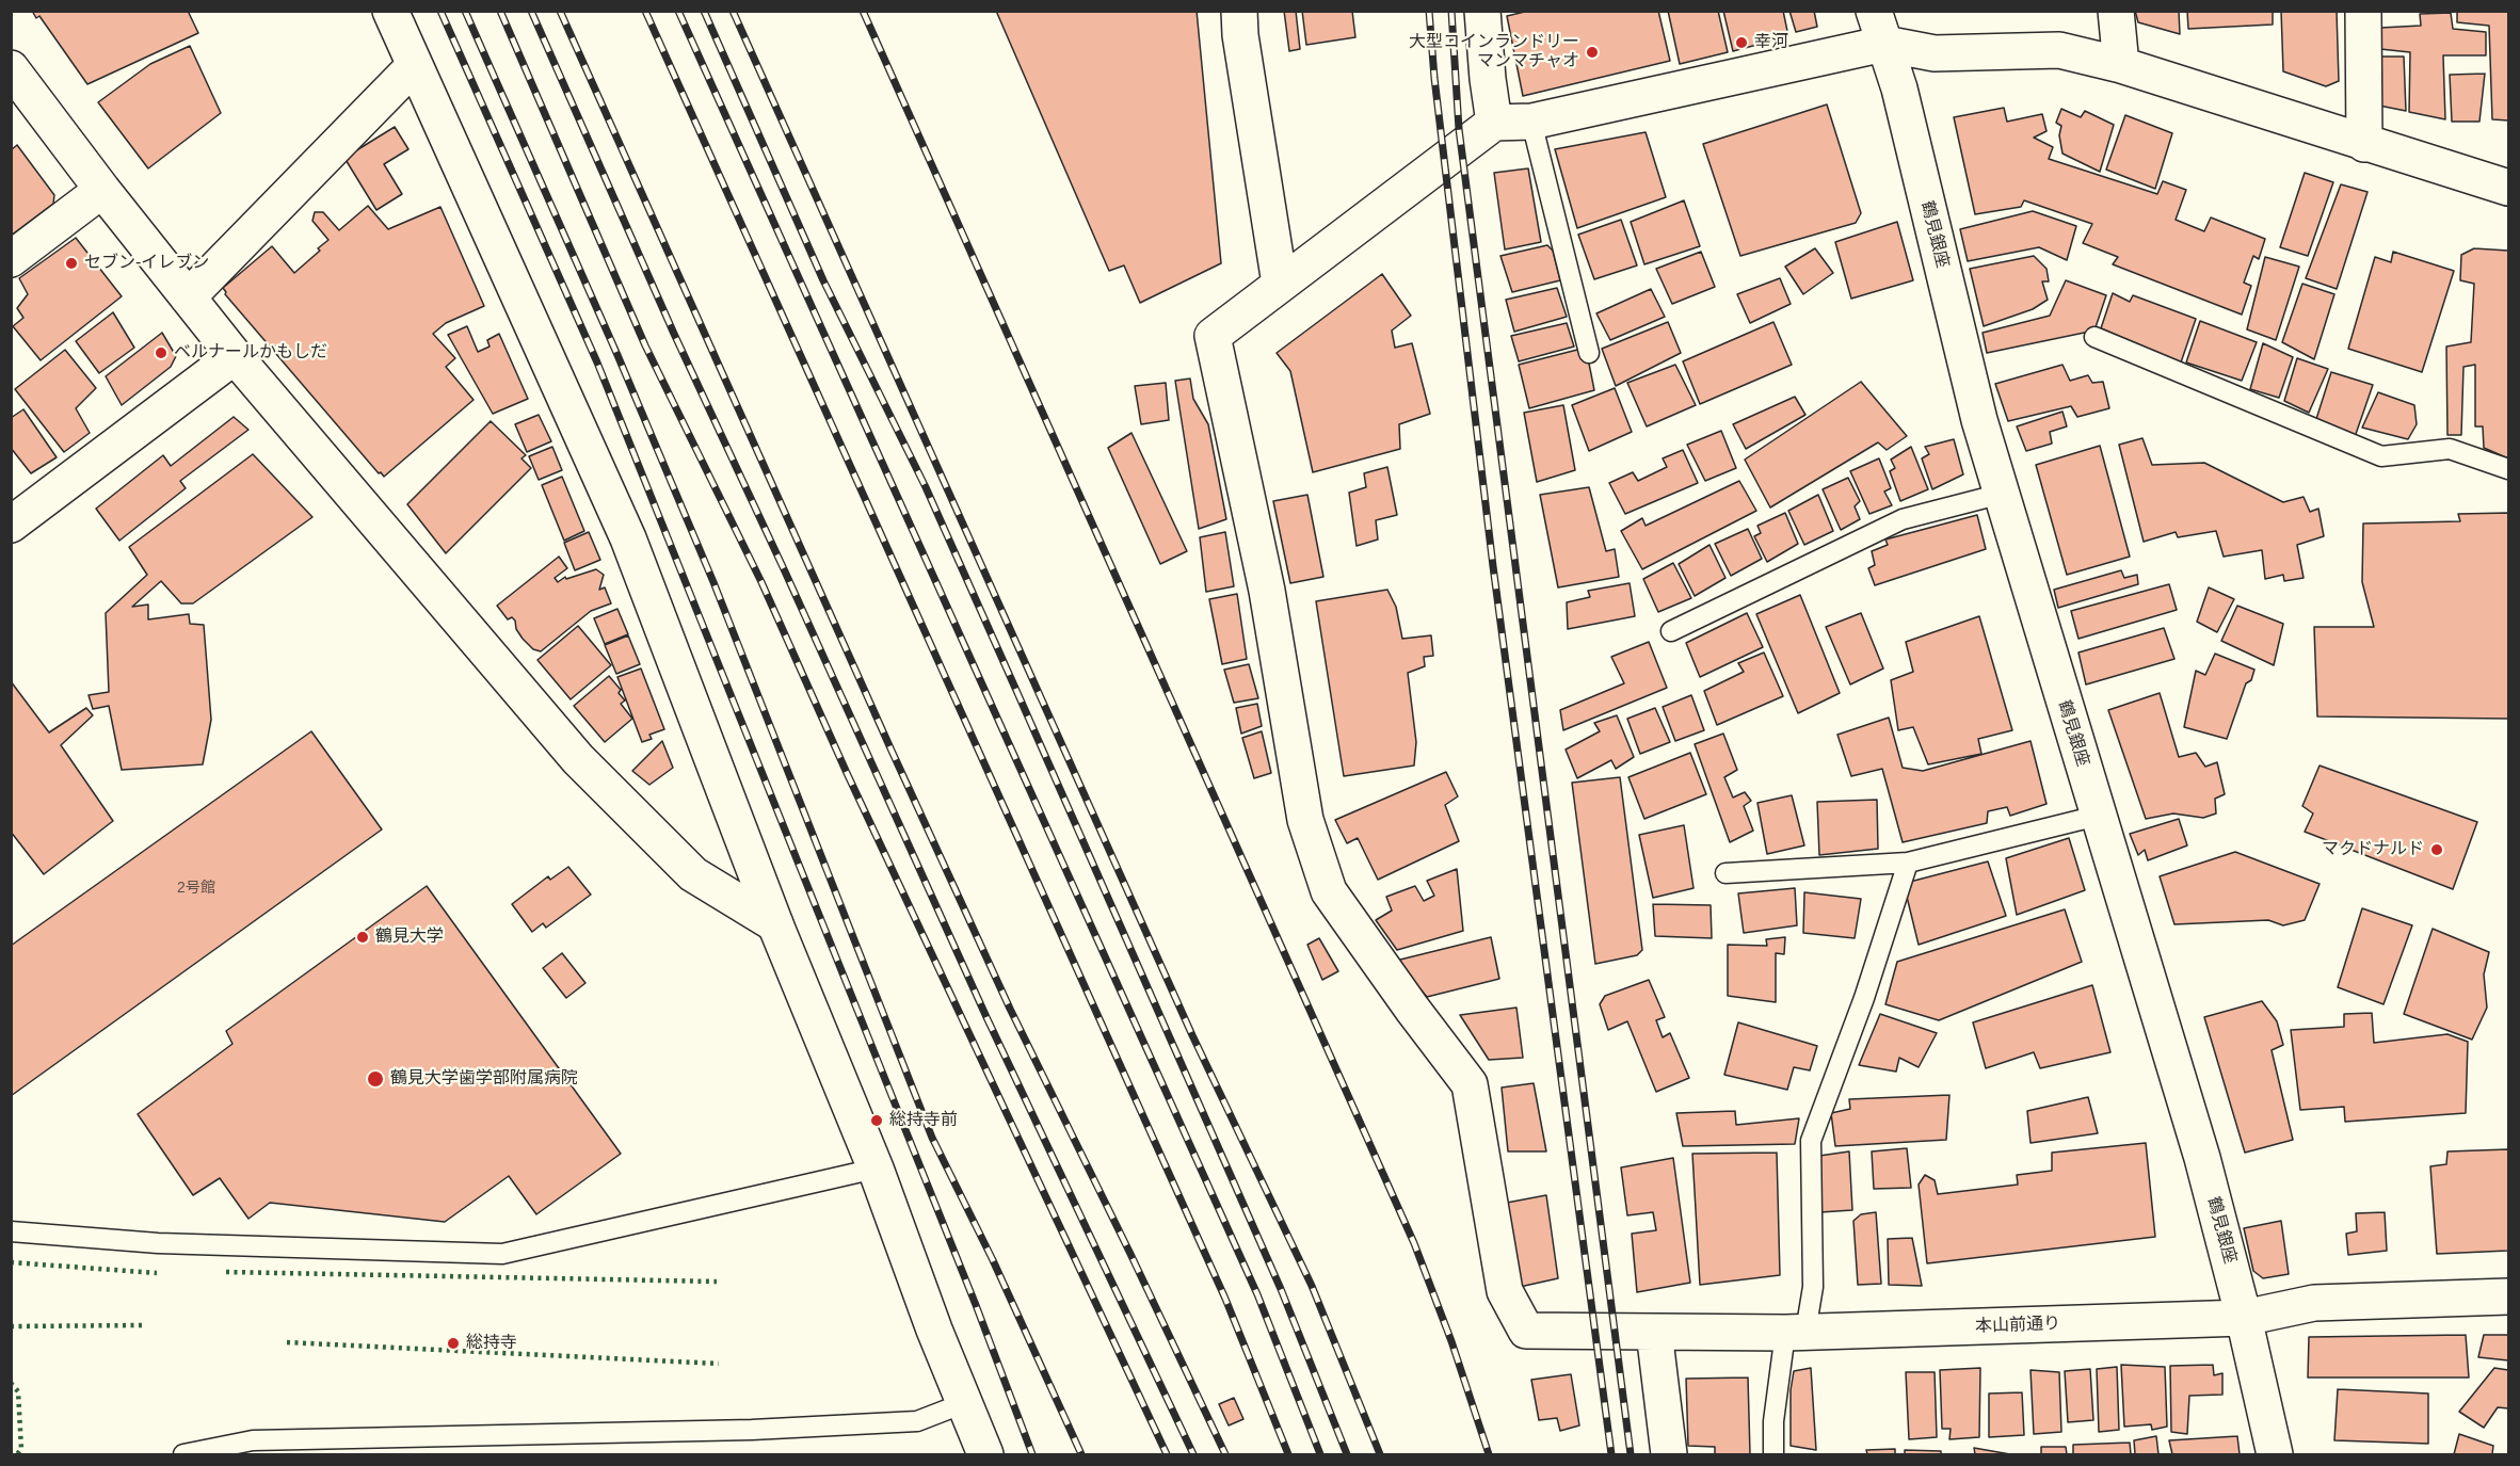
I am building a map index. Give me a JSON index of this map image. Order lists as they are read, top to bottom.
{
  "streets": {
    "street": ["鶴見銀座", "本山前通り"]
  },
  "crossings": [
    ["鶴見銀座", "本山前通り"]
  ],
  "places": [
    "幸河",
    "大型コインランドリー マンマチャオ",
    "セブン-イレブン",
    "ベルナールかもしだ",
    "マクドナルド",
    "鶴見大学",
    "鶴見大学歯学部附属病院",
    "総持寺前",
    "総持寺"
  ],
  "house_numbers": ["2号館"]
}
